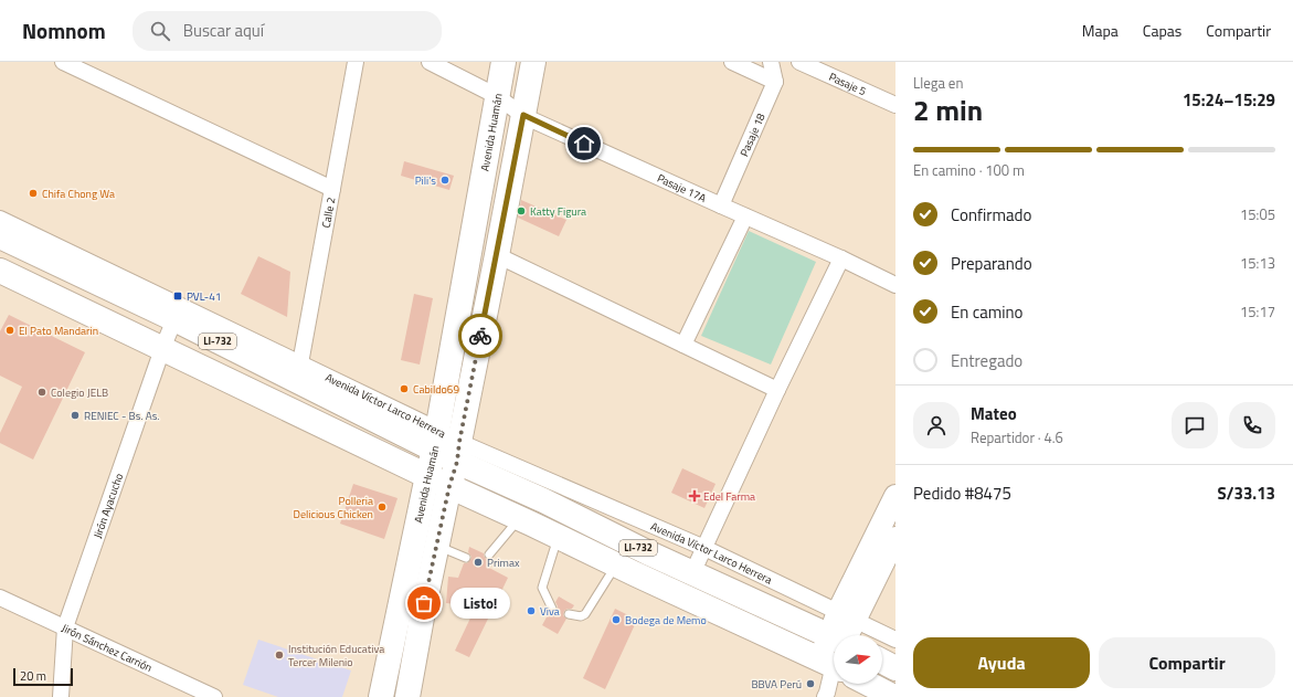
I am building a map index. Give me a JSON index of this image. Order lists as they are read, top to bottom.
{
  "streets": {
    "main road": ["Avenida Huamán", "LI-732", "Avenida Víctor Larco Herrera"],
    "street": [
      "Pasaje 5",
      "Pasaje 18",
      "Pasaje 17A",
      "Calle 2",
      "Jirón Ayacucho",
      "Jirón Sánchez Carrión"
    ]
  },
  "crossings": [
    ["Avenida Huamán", "Pasaje 17A"],
    ["Avenida Huamán", "Avenida Víctor Larco Herrera"],
    ["Pasaje 18", "Pasaje 17A"],
    ["Calle 2", "Avenida Víctor Larco Herrera"],
    ["Avenida Víctor Larco Herrera", "Jirón Ayacucho"],
    ["Jirón Ayacucho", "Jirón Sánchez Carrión"]
  ],
  "places": {
    "other": [
      "Pili's",
      "Chifa Chong Wa",
      "Katty Figura",
      "El Pato Mandarin",
      "Cabildo69",
      "Colegio JELB",
      "RENIEC - Bs. As.",
      "Polleria Delicious Chicken",
      "Primax",
      "Listo!",
      "Viva",
      "Bodega de Memo",
      "Institución Educativa Tercer Milenio",
      "BBVA Perú"
    ],
    "transit": ["PVL-41"],
    "health": ["Edel Farma"]
  },
  "scale_bar": "20 m",
  "north": "right",
  "page": {
    "header": "Nomnom",
    "search": "Buscar aquí",
    "nav": ["Mapa", "Capas", "Compartir"],
    "heading": ["2 min", "Llega en", "15:24–15:29"],
    "panel": [
      "Mateo",
      "Repartidor · 4.6",
      "Pedido #8475",
      "S/33.13"
    ],
    "bar": "En camino · 100 m",
    "list": [
      ["Confirmado", "15:05"],
      ["Preparando", "15:13"],
      ["En camino", "15:17"],
      "Entregado"
    ],
    "bubble": "Listo!",
    "buttons": ["Ayuda", "Compartir"],
    "scale": "20 m"
  }
}
